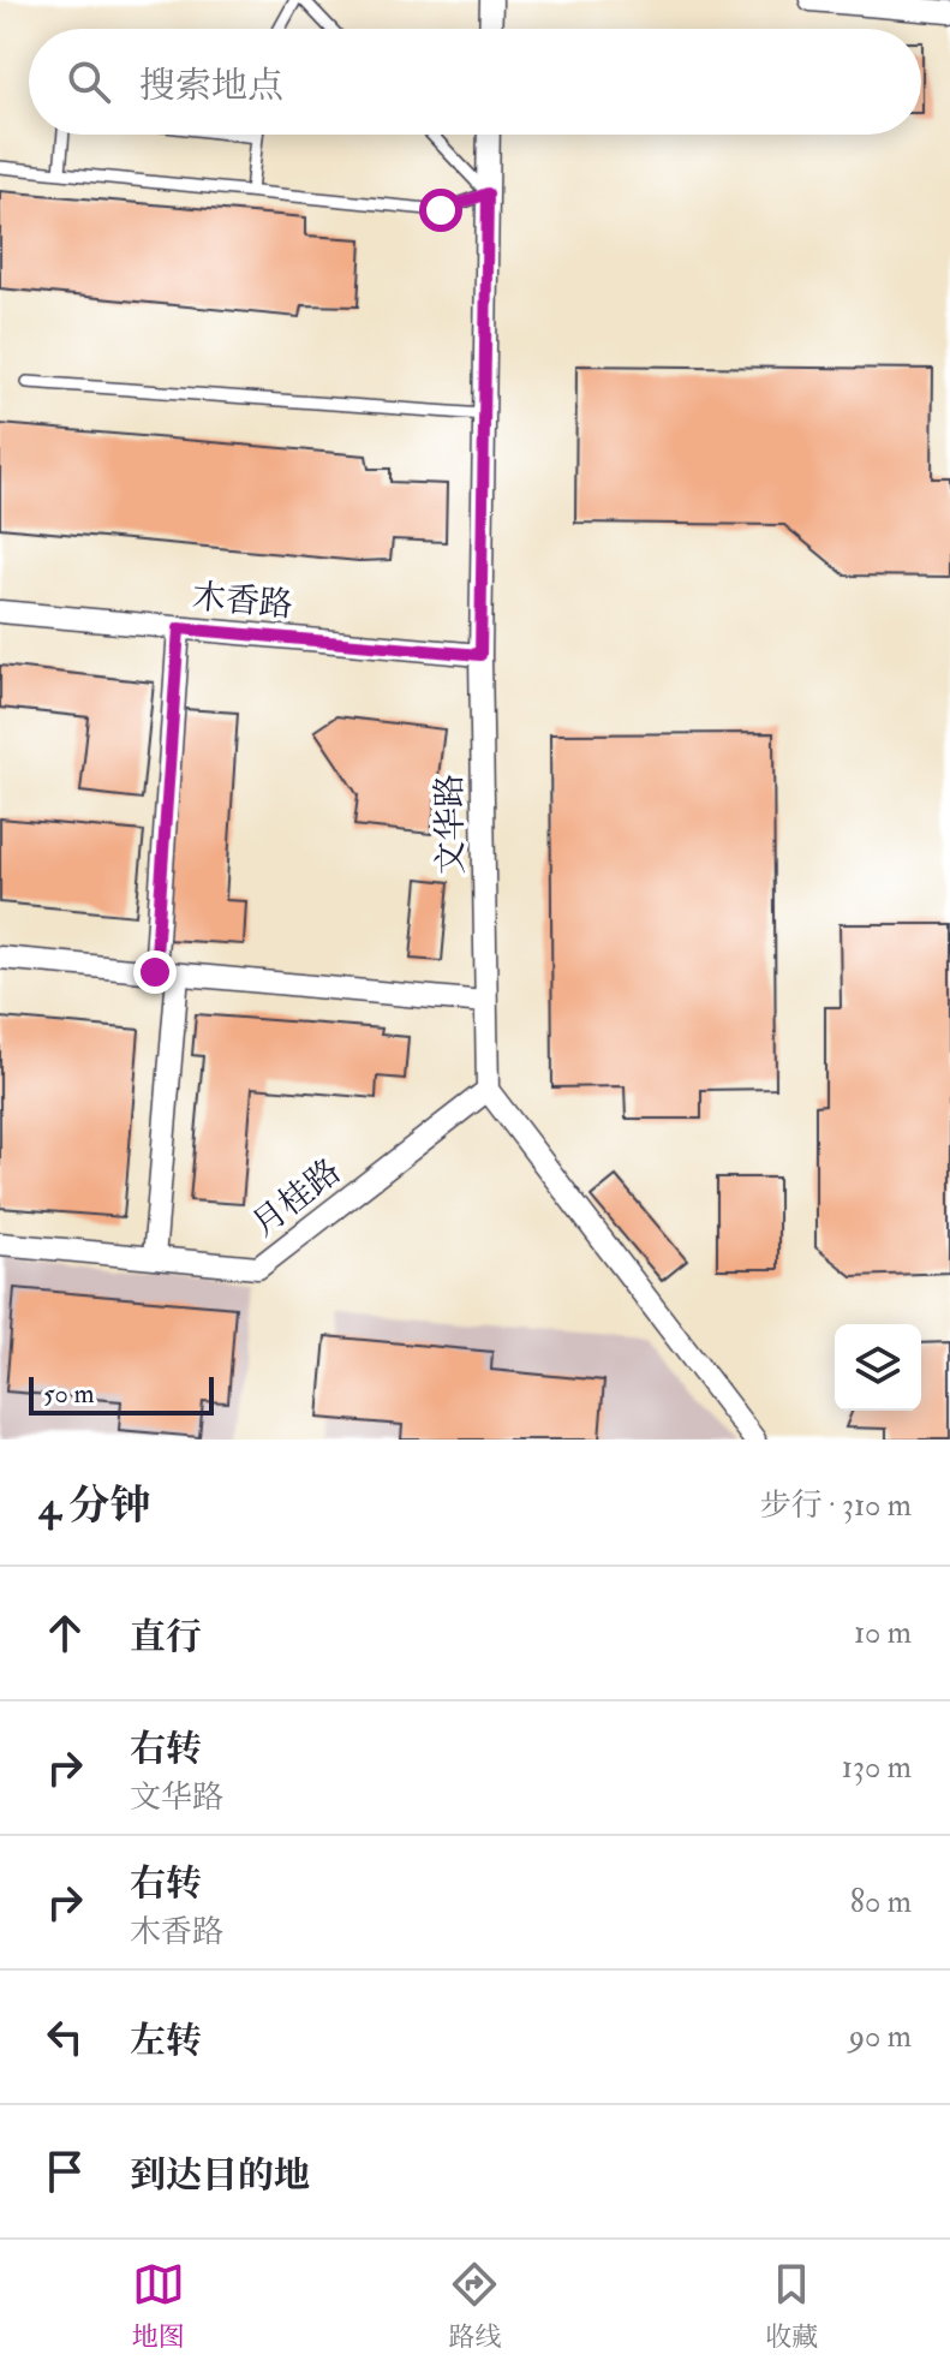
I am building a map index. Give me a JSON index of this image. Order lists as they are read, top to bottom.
{
  "streets": {
    "street": ["木香路", "文华路", "月桂路"]
  },
  "crossings": [
    ["木香路", "文华路"],
    ["文华路", "月桂路"]
  ],
  "scale_bar": "50 m",
  "page": {
    "search": "搜索地点",
    "scale": "50 m",
    "heading": ["4 分钟", "步行 · 310 m"],
    "list": [
      ["直行", "10 m"],
      ["右转", "文华路", "130 m"],
      ["右转", "木香路", "80 m"],
      ["左转", "90 m"],
      "到达目的地"
    ],
    "nav": ["地图", "路线", "收藏"]
  }
}
